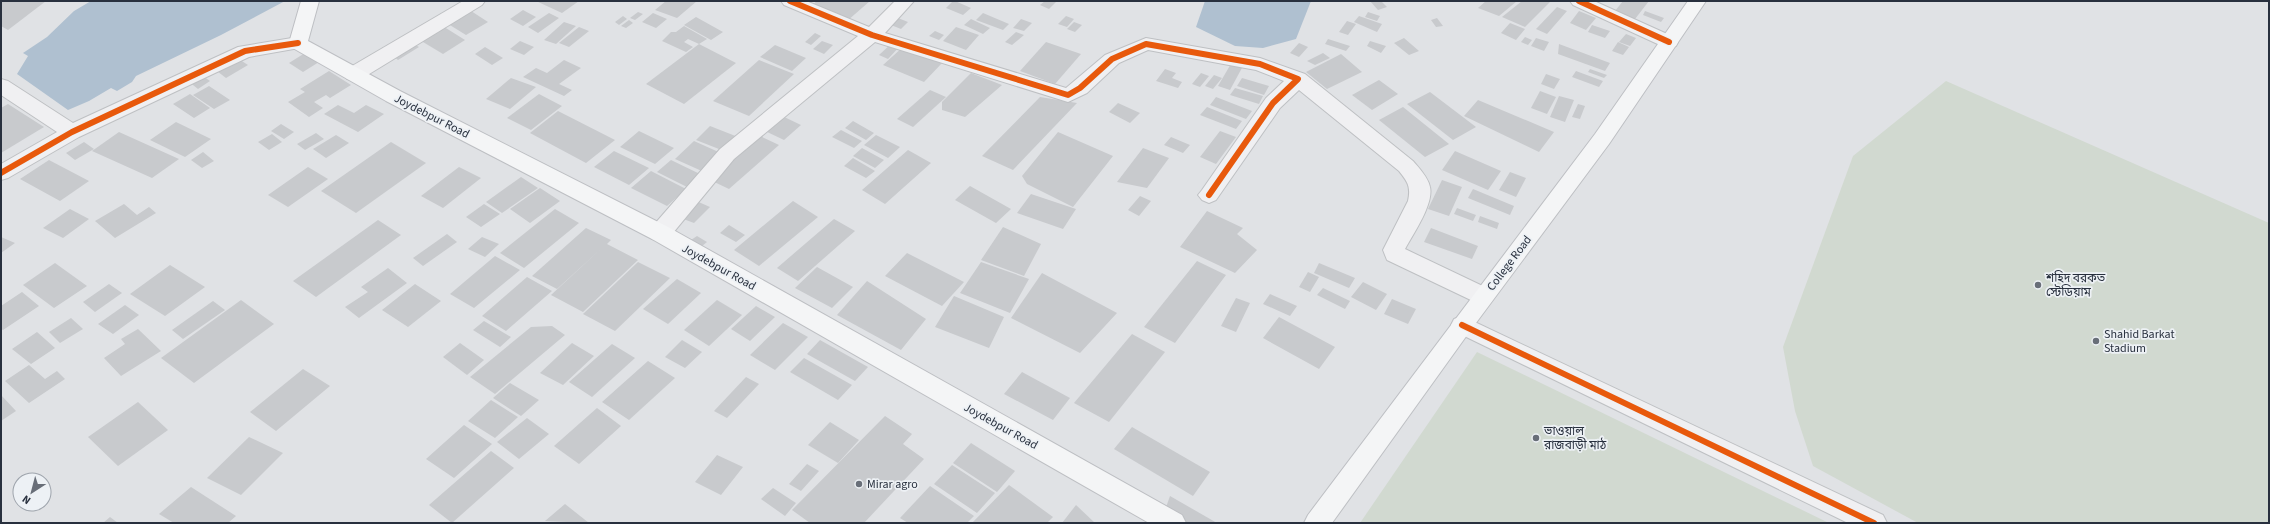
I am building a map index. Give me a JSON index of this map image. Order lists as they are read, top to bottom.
{
  "streets": {
    "main road": ["Joydebpur Road", "College Road"]
  },
  "places": [
    "শহিদ বরকত স্টেডিয়াম",
    "Shahid Barkat Stadium",
    "ভাওয়াল রাজবাড়ী মাঠ",
    "Mirar agro"
  ],
  "north": "bottom left"
}
